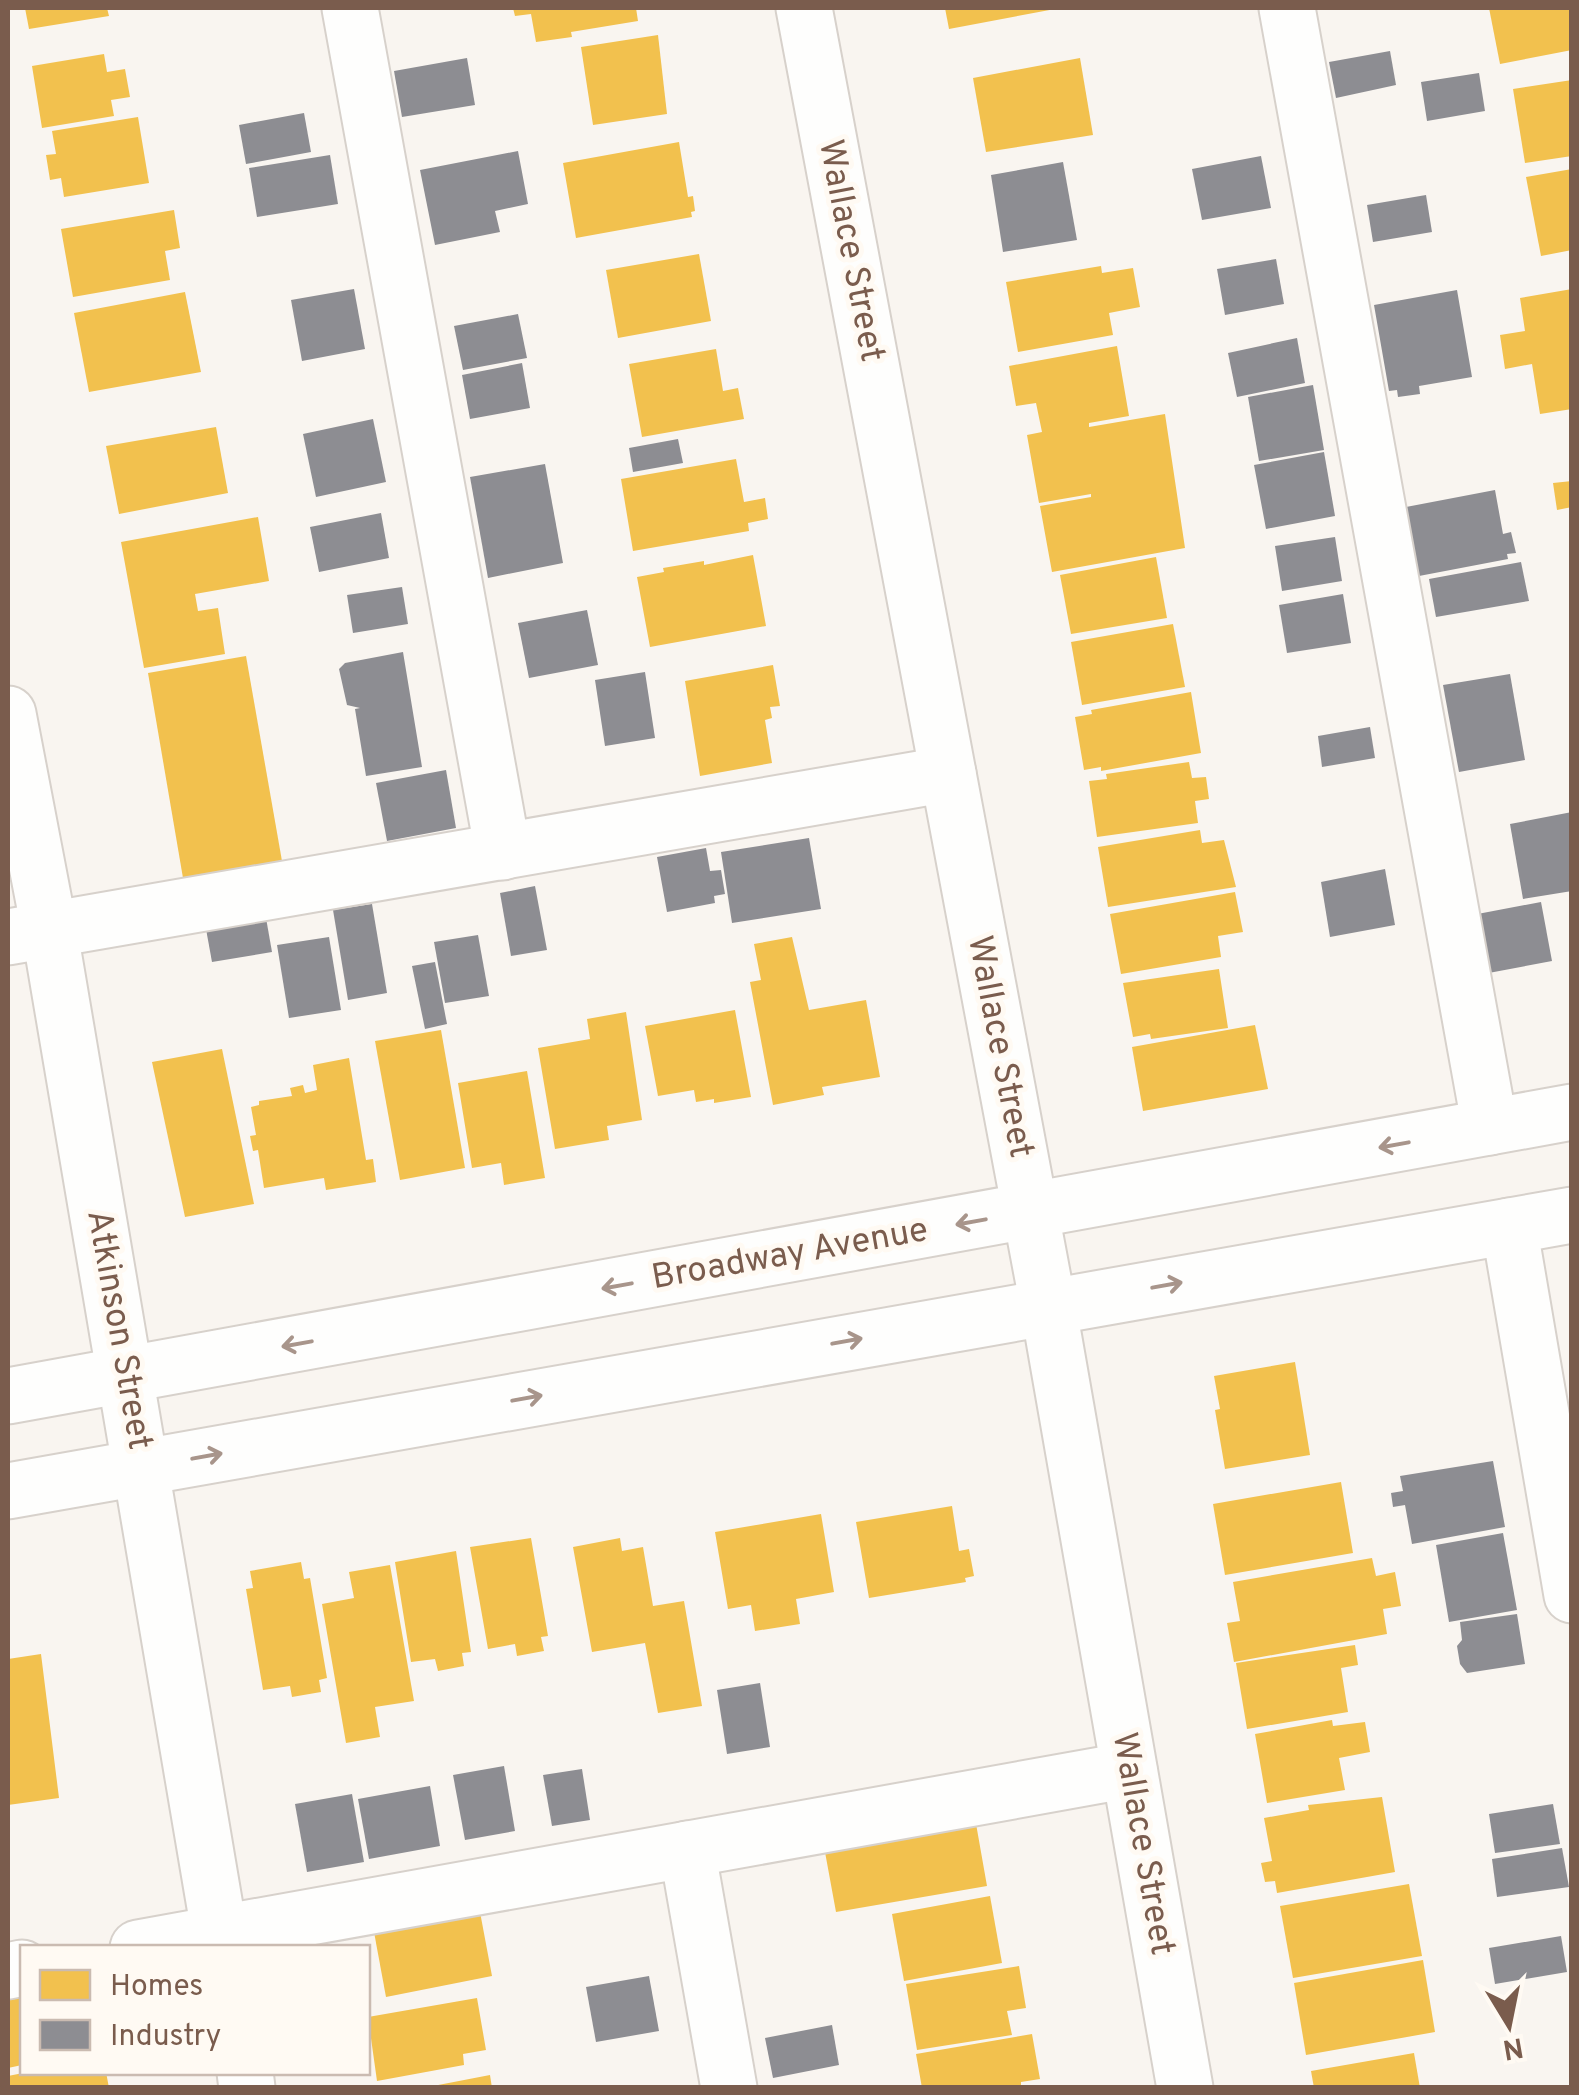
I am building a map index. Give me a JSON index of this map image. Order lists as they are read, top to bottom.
{
  "streets": {
    "street": ["Wallace Street", "Broadway Avenue", "Atkinson Street"]
  },
  "crossings": [
    ["Wallace Street", "Broadway Avenue"],
    ["Broadway Avenue", "Atkinson Street"]
  ],
  "legend": ["Homes", "Industry"],
  "north": "bottom"
}
